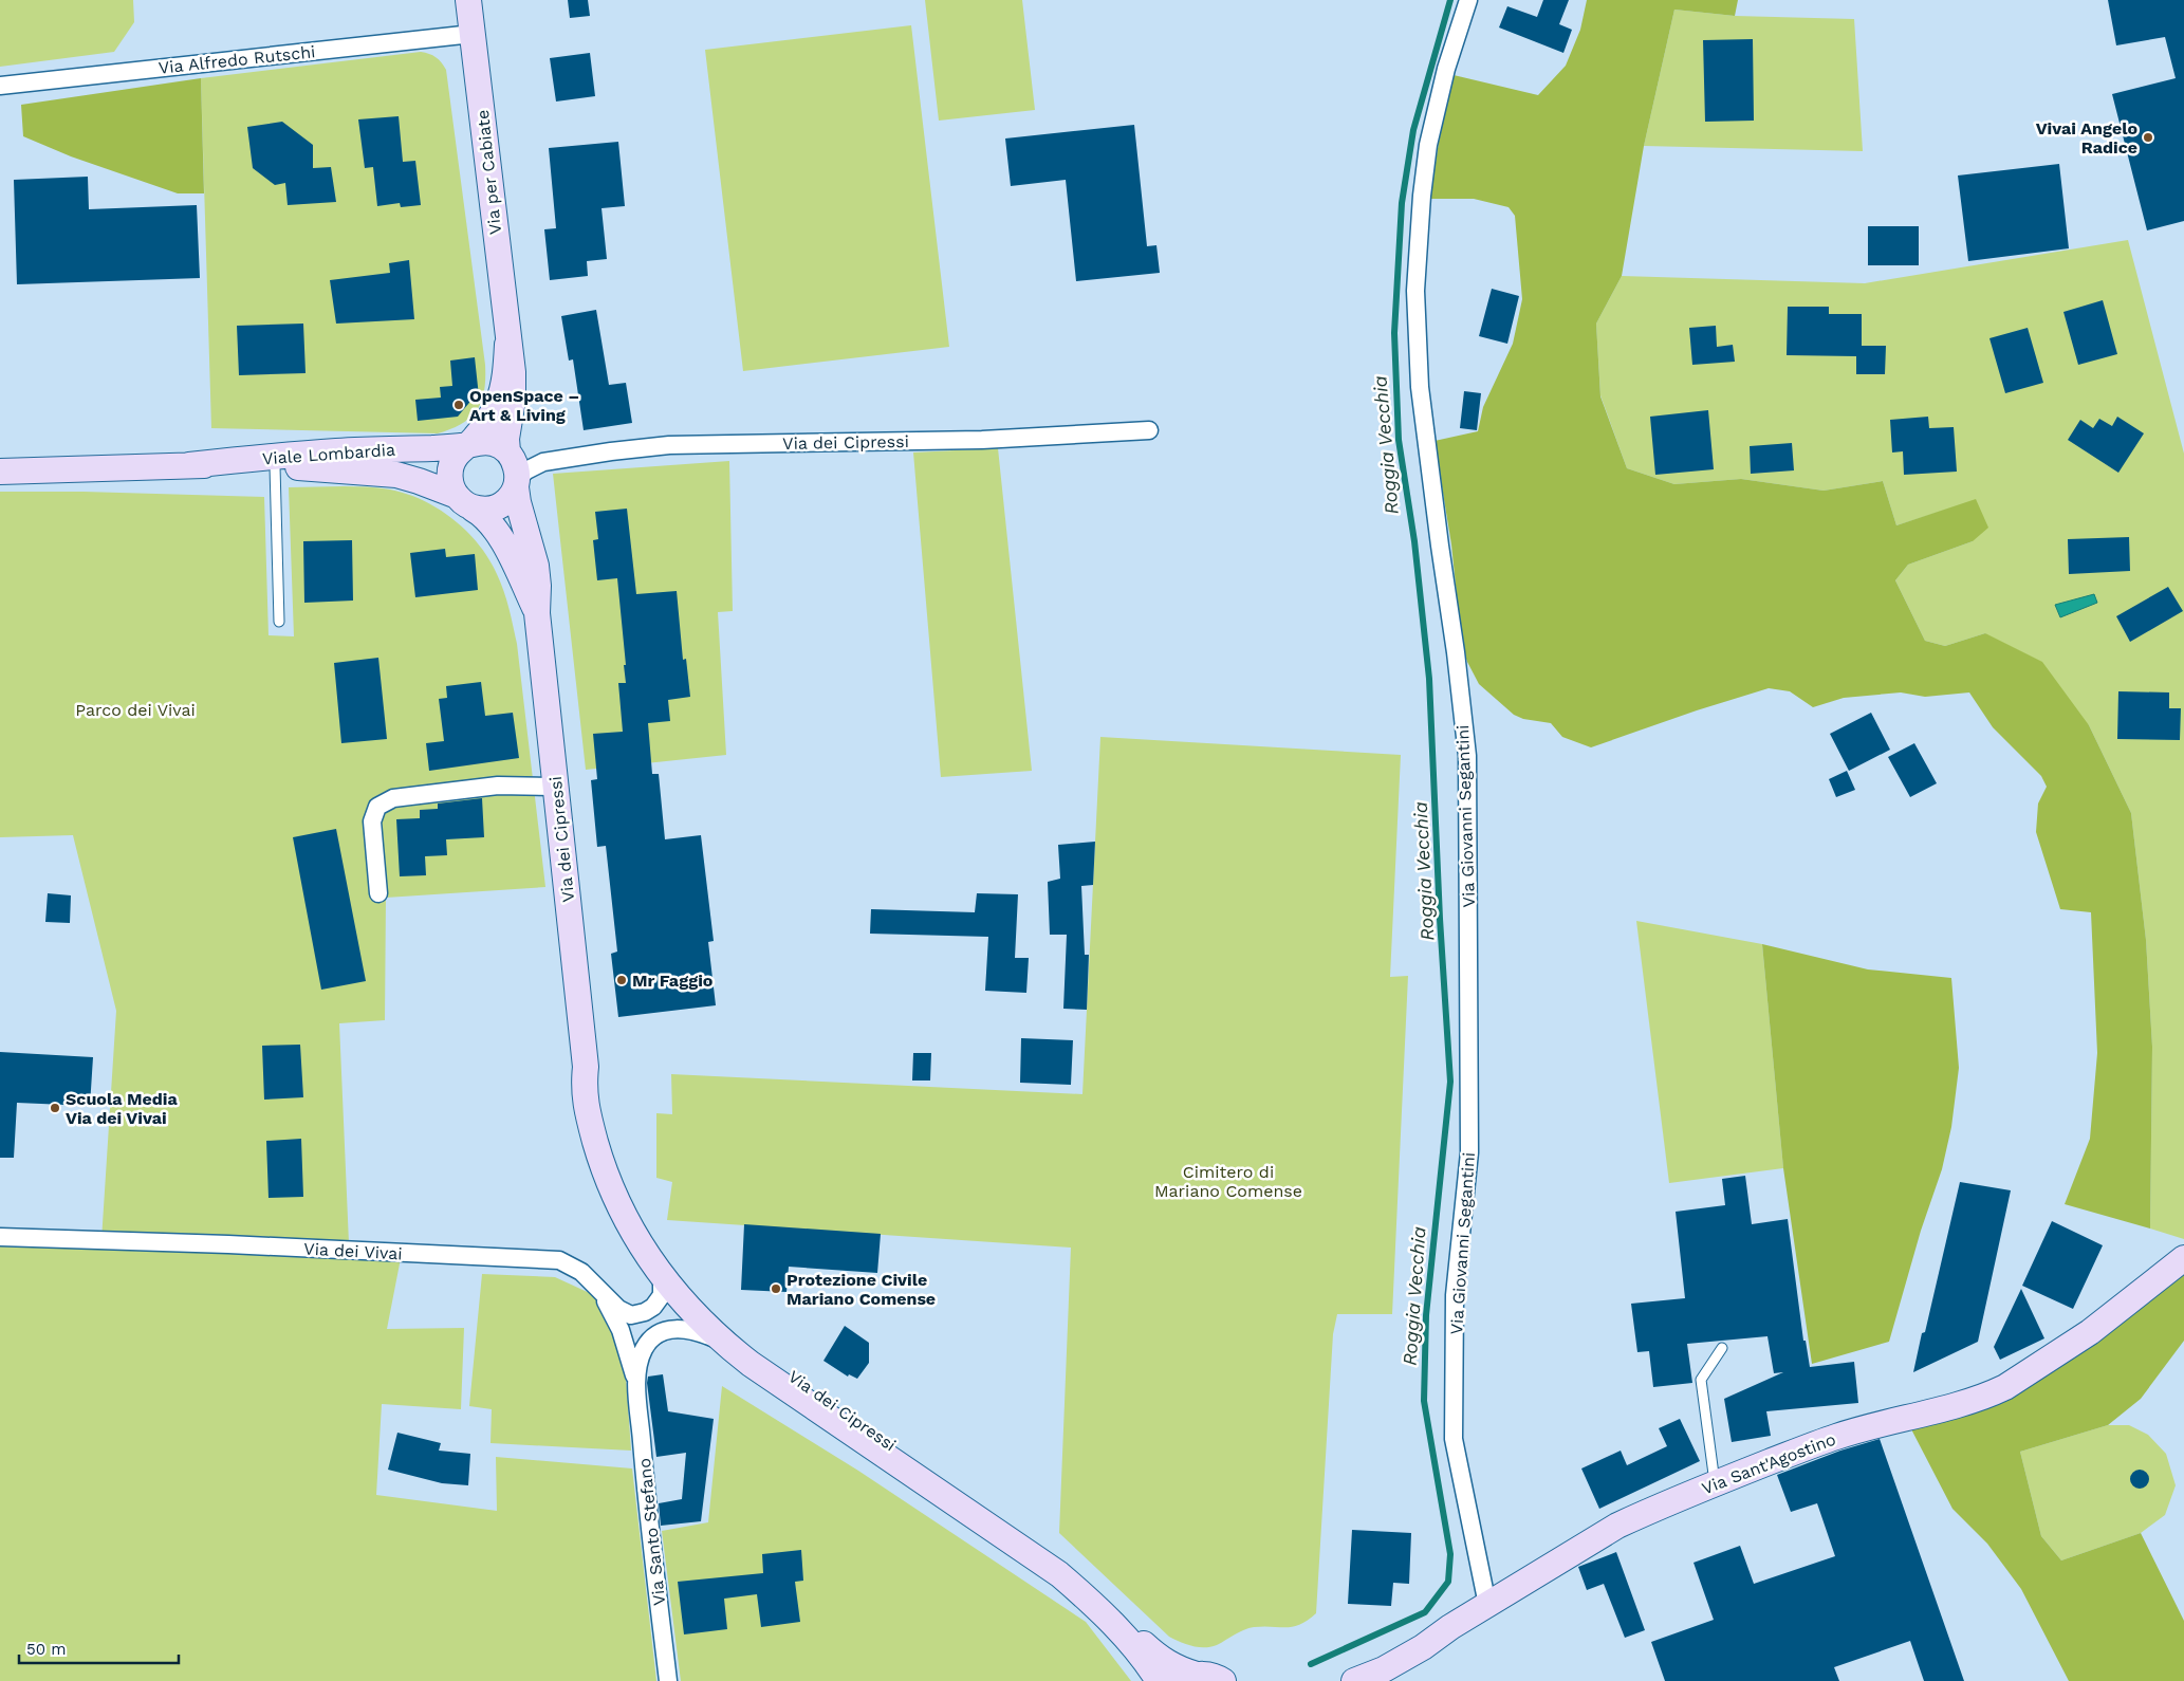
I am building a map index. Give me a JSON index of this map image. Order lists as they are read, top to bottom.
{
  "streets": {
    "main road": [
      "Via per Cabiate",
      "Via dei Cipressi",
      "Viale Lombardia",
      "Via Sant'Agostino"
    ],
    "street": [
      "Via Alfredo Rutschi",
      "Via Giovanni Segantini",
      "Via dei Vivai",
      "Via Santo Stefano"
    ]
  },
  "crossings": [
    ["Via Alfredo Rutschi", "Via per Cabiate"],
    ["Via dei Cipressi", "Viale Lombardia"],
    ["Via dei Cipressi", "Via dei Vivai"],
    ["Via dei Cipressi", "Via Santo Stefano"],
    ["Via Giovanni Segantini", "Via Sant'Agostino"],
    ["Via dei Vivai", "Via Santo Stefano"]
  ],
  "water": ["Roggia Vecchia"],
  "parks": ["Parco dei Vivai", "Cimitero di Mariano Comense"],
  "places": [
    "Vivai Angelo Radice",
    "OpenSpace – Art & Living",
    "Mr Faggio",
    "Scuola Media Via dei Vivai",
    "Protezione Civile Mariano Comense"
  ],
  "scale_bar": "50 m"
}
